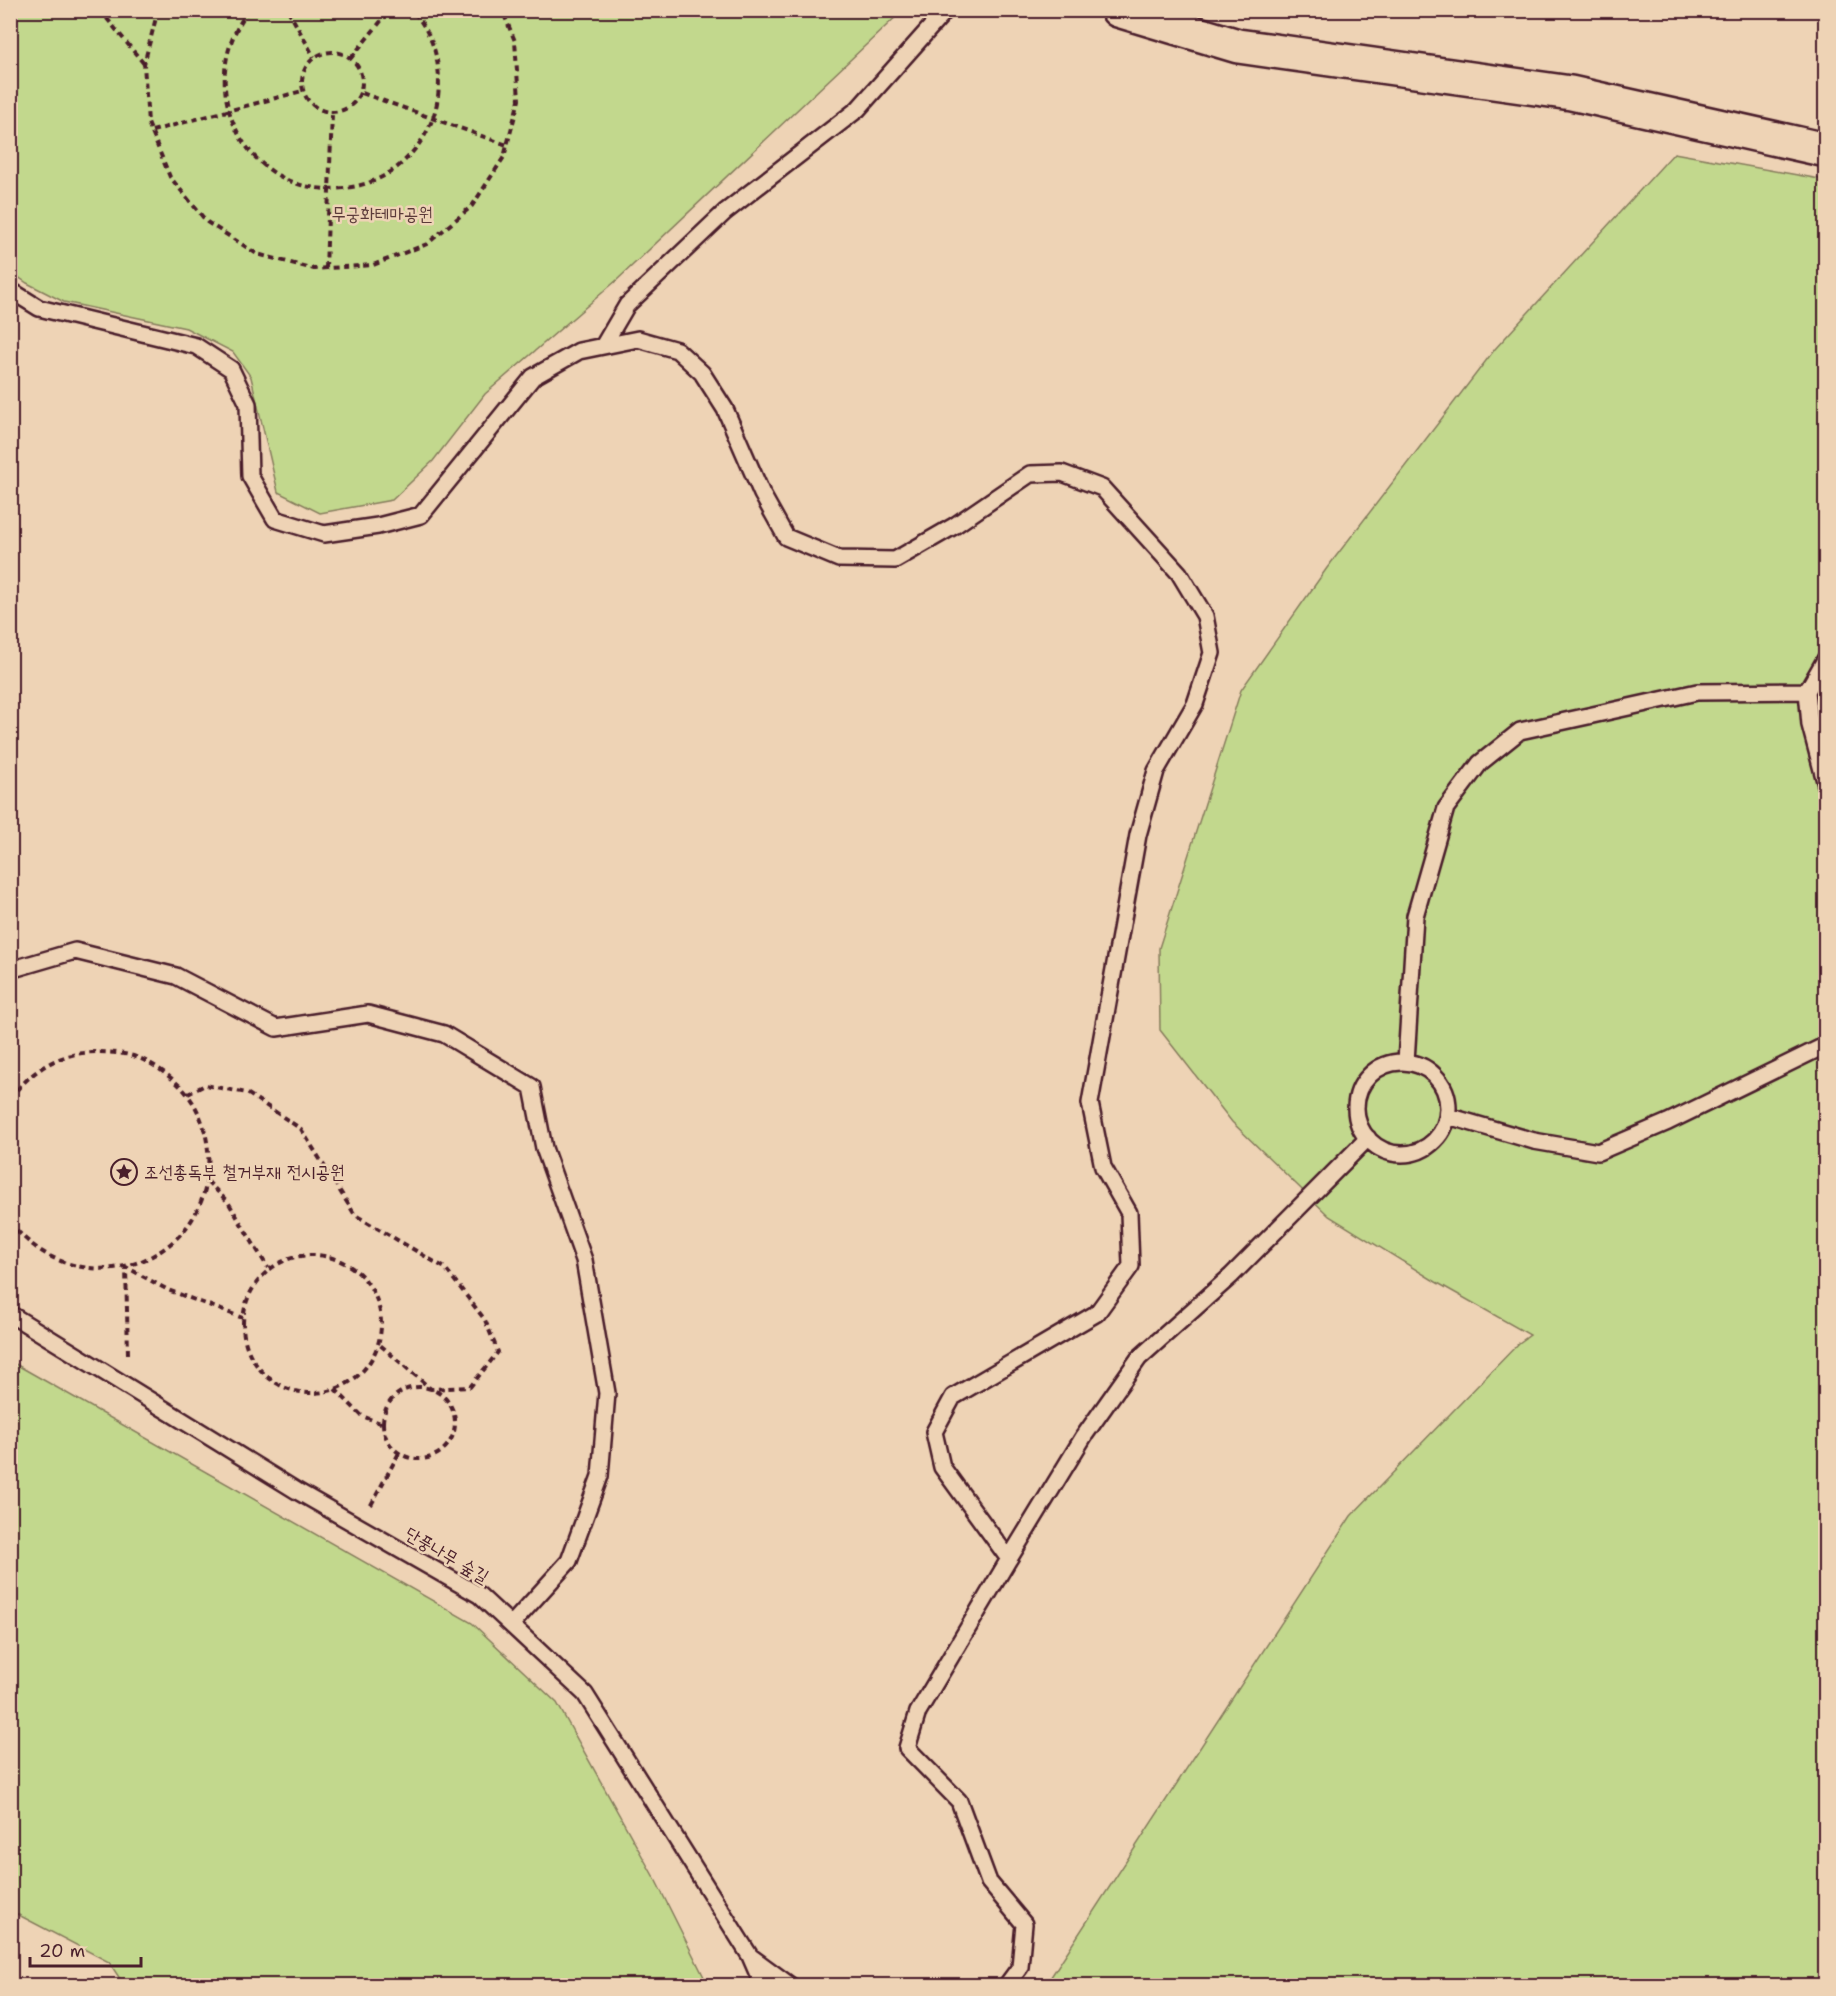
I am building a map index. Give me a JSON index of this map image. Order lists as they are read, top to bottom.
{
  "streets": {
    "lane": ["단풍나무 숲길"]
  },
  "parks": ["무궁화테마공원"],
  "places": {
    "place": ["조선총독부 철거부재 전시공원"]
  },
  "scale_bar": "20 m"
}
